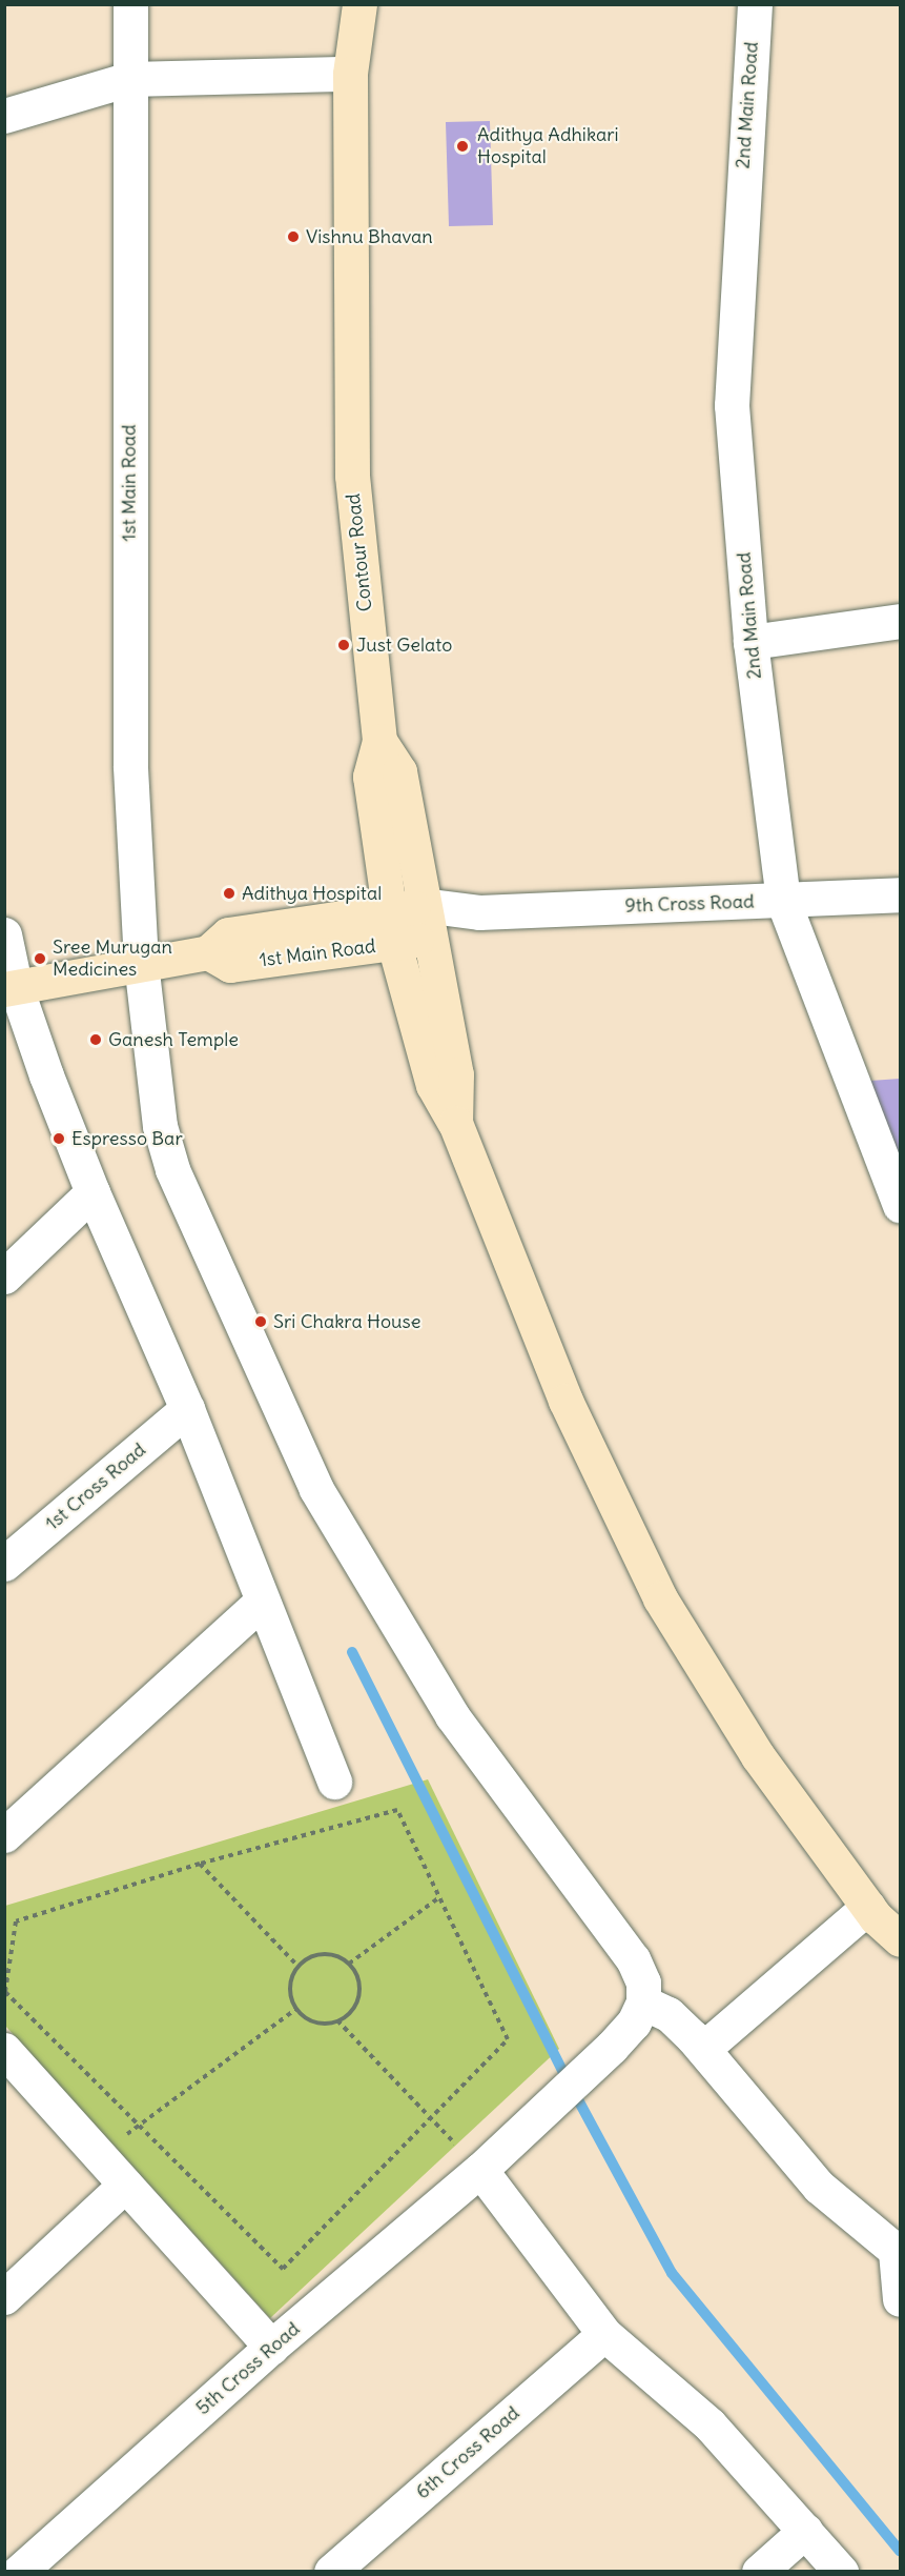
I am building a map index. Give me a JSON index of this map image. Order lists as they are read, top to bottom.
{
  "streets": {
    "main road": ["1st Main Road", "Contour Road"],
    "street": [
      "2nd Main Road",
      "9th Cross Road",
      "1st Cross Road",
      "5th Cross Road",
      "6th Cross Road"
    ]
  },
  "crossings": [
    ["2nd Main Road", "9th Cross Road"],
    ["1st Main Road", "Contour Road"],
    ["1st Main Road", "9th Cross Road"]
  ],
  "places": [
    "Adithya Adhikari Hospital",
    "Vishnu Bhavan",
    "Just Gelato",
    "Adithya Hospital",
    "Sree Murugan Medicines",
    "Ganesh Temple",
    "Espresso Bar",
    "Sri Chakra House"
  ]
}
